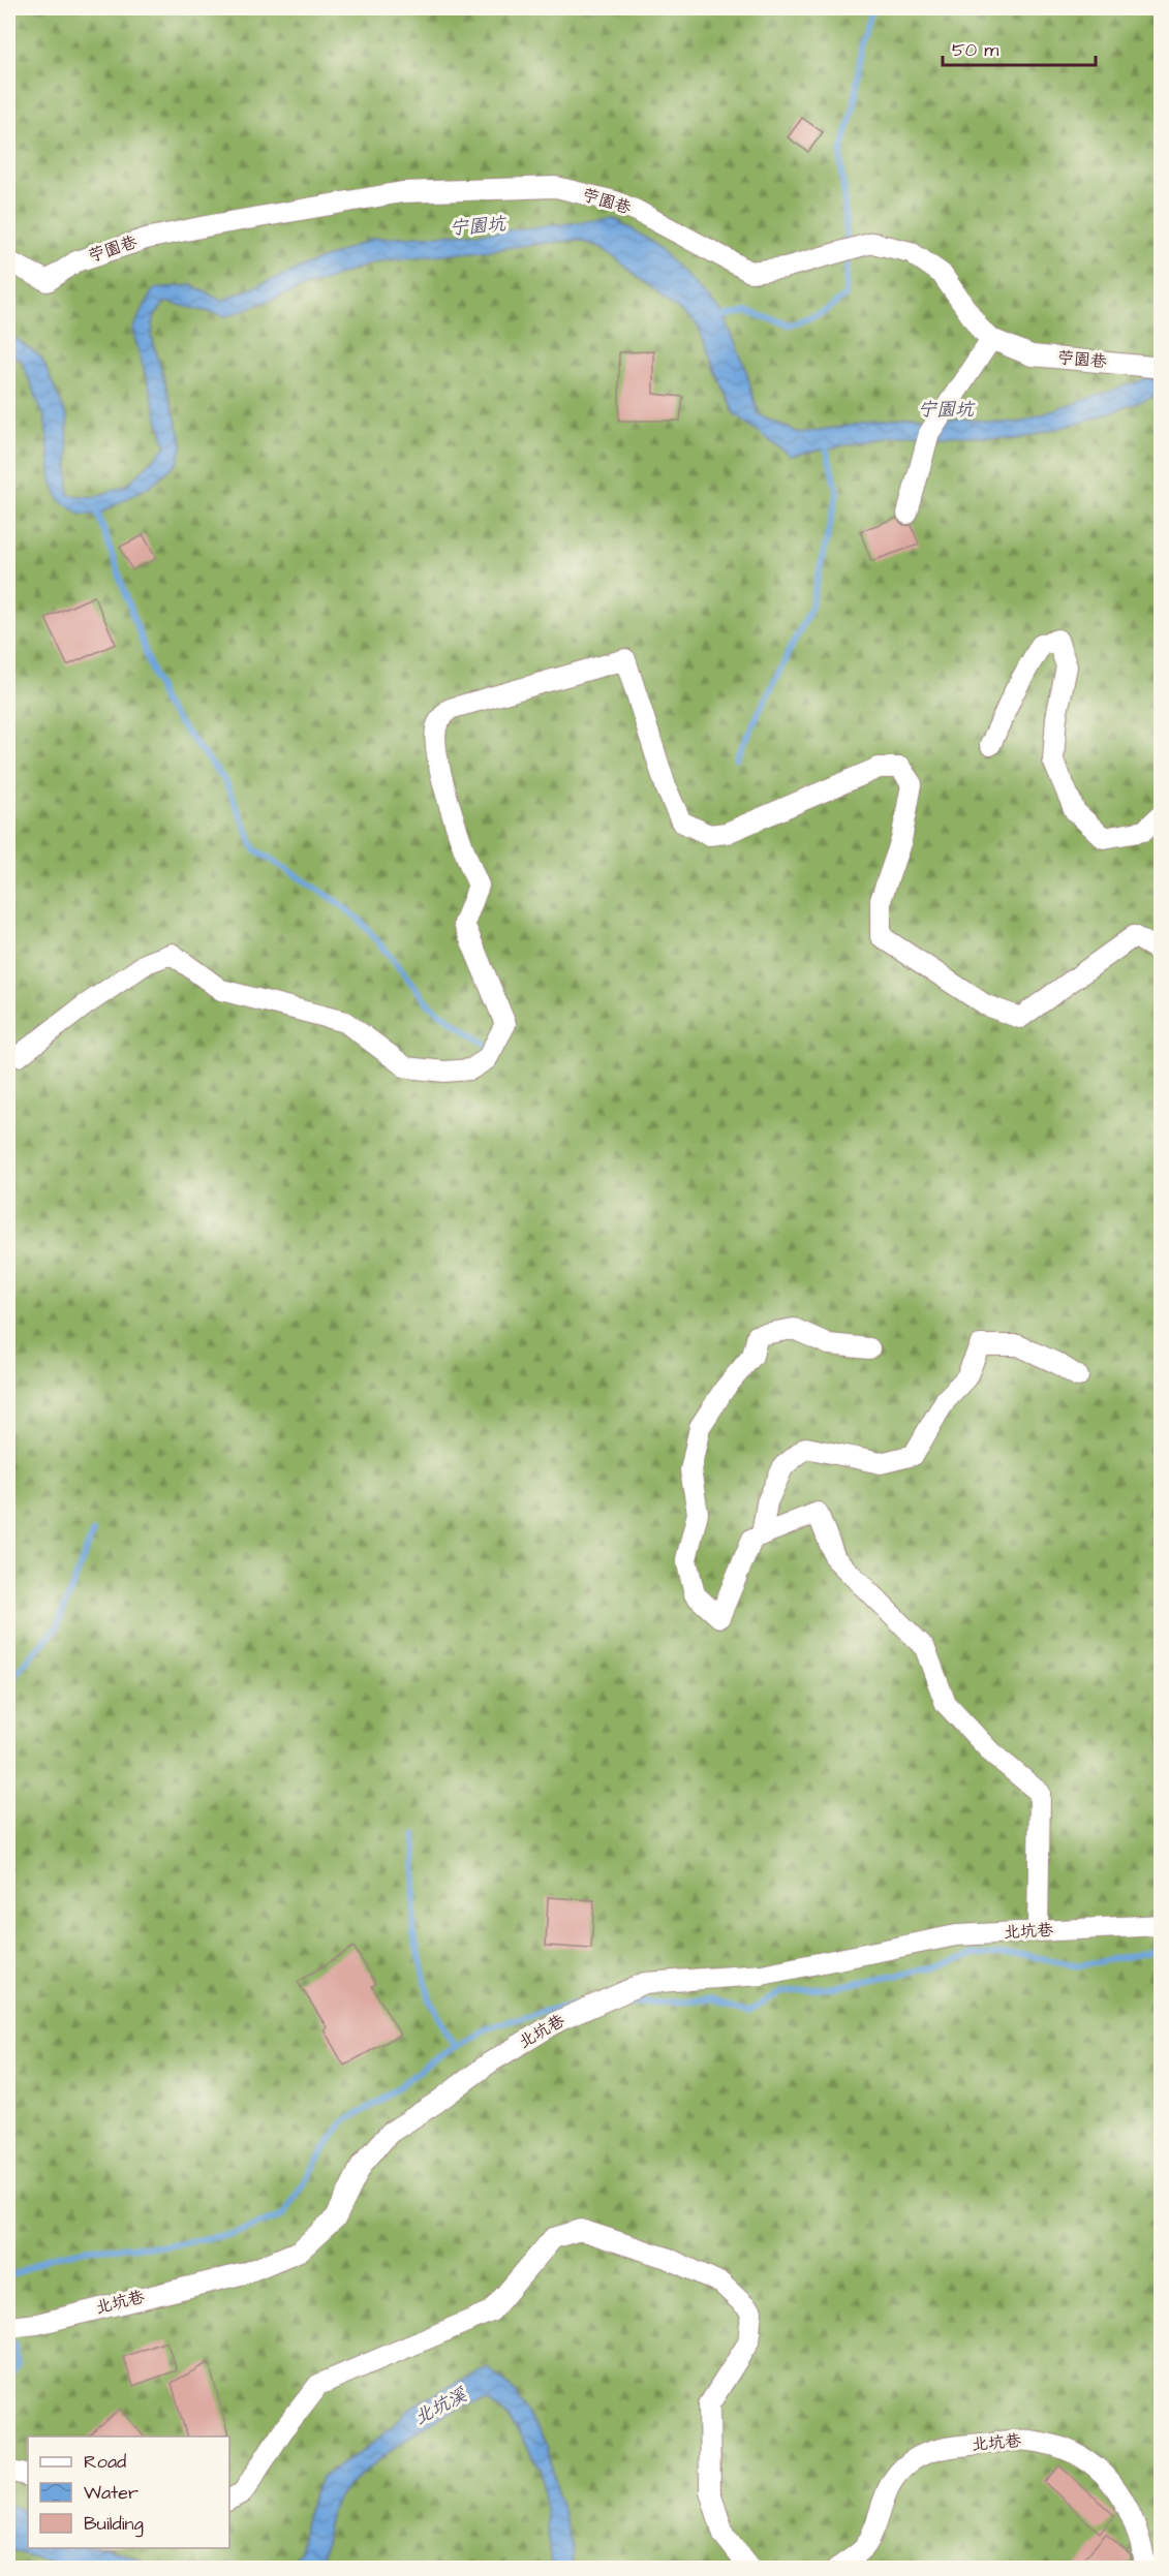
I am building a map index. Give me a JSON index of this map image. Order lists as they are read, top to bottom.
{
  "streets": {
    "street": ["苧園巷", "北坑巷"]
  },
  "water": ["宁園坑", "北坑溪"],
  "legend": ["Road", "Water", "Building"],
  "scale_bar": "50 m"
}
